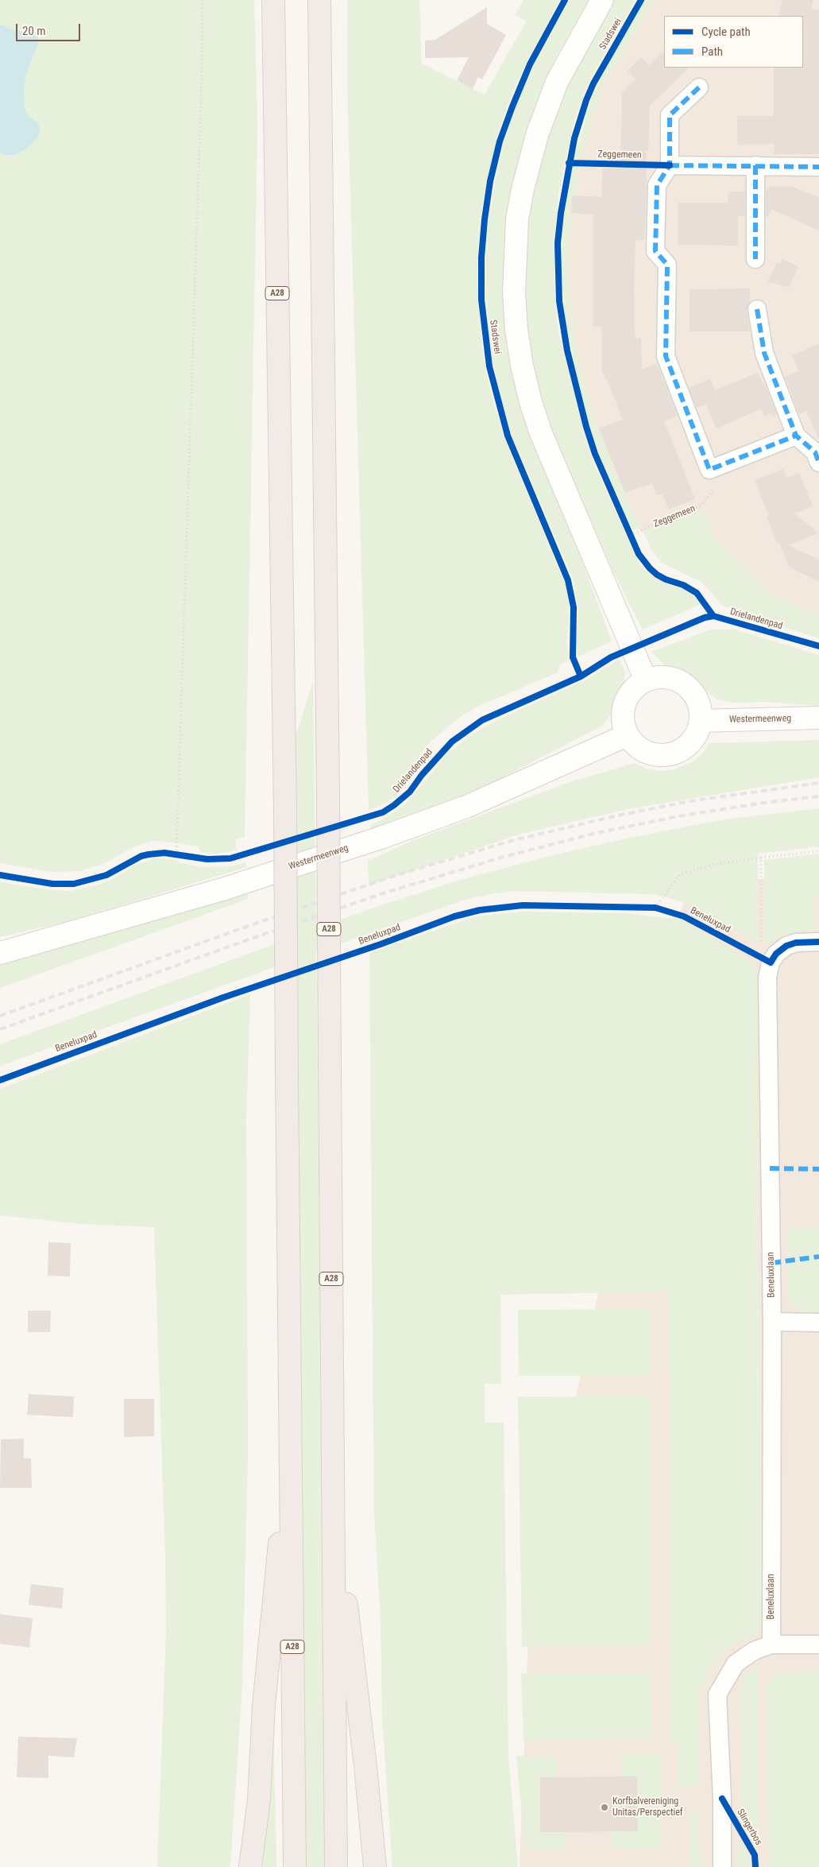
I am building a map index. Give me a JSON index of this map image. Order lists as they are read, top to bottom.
{
  "streets": {
    "highway": ["A28"],
    "street": ["Westermeenweg", "Beneluxlaan", "Slingerbos"],
    "cycle path": [
      "Stadswei",
      "Zeggemeen",
      "Drielandenpad",
      "Beneluxpad"
    ]
  },
  "crossings": [
    ["Beneluxlaan", "Slingerbos"]
  ],
  "places": ["Korfbalvereniging Unitas/Perspectief"],
  "legend": ["Cycle path", "Path"],
  "scale_bar": "20 m"
}
